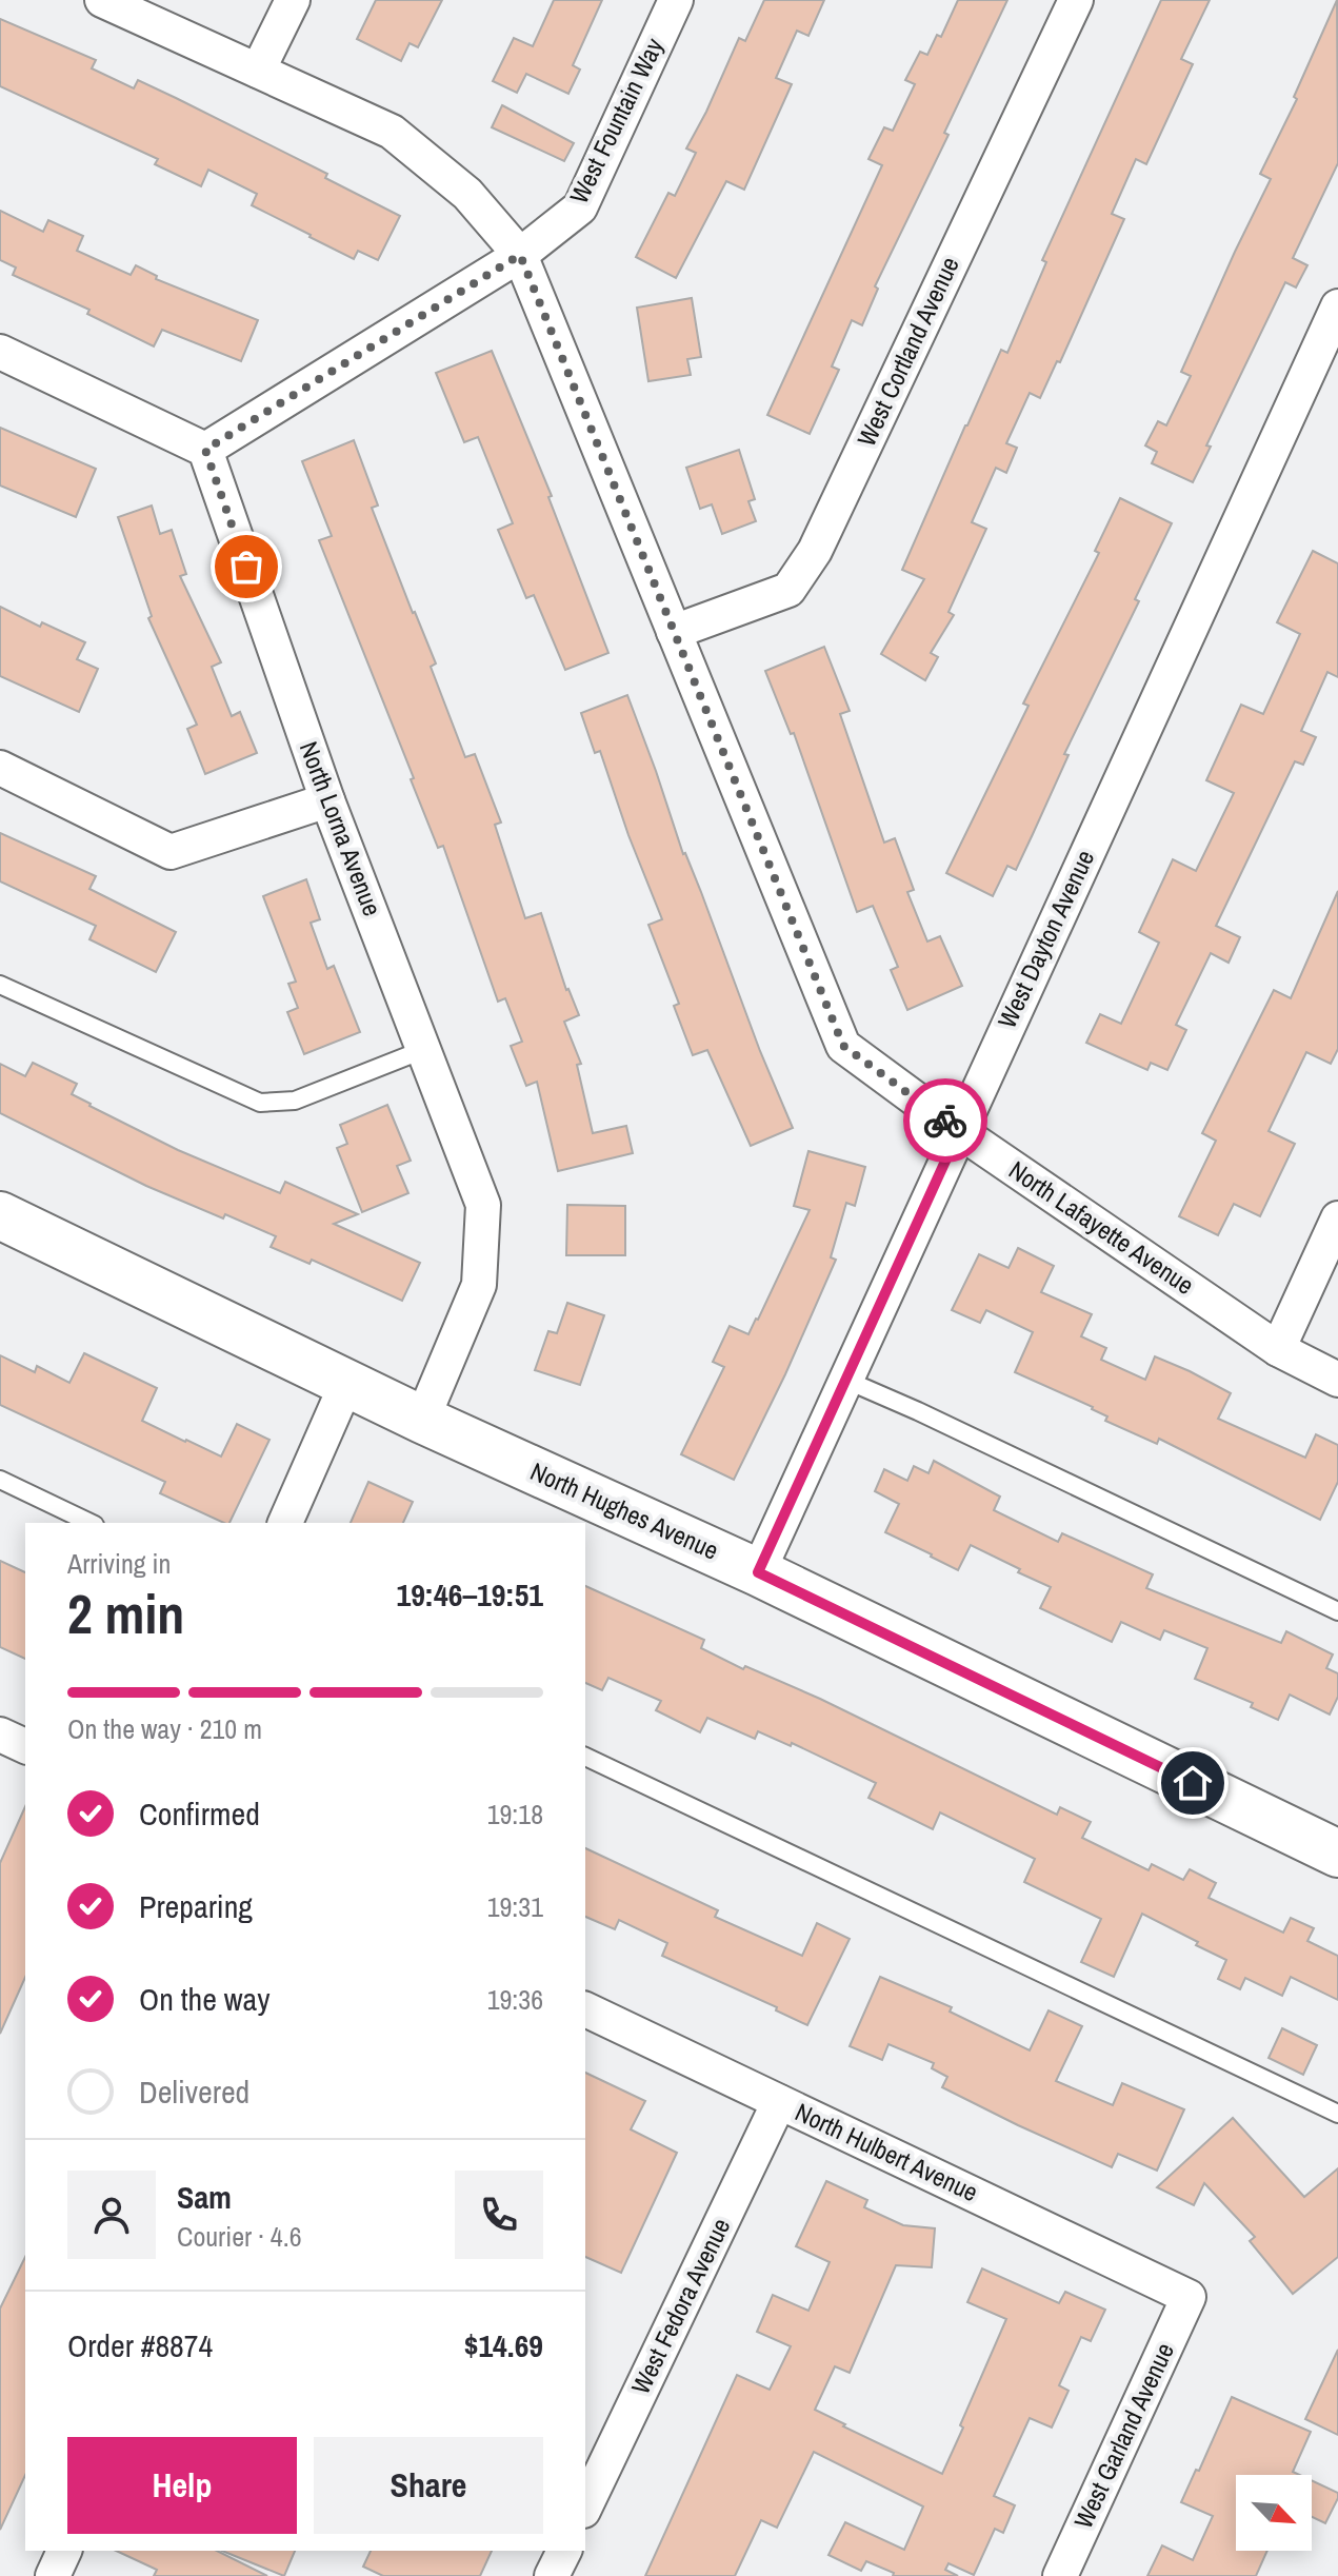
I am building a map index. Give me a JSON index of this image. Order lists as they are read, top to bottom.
{
  "streets": {
    "street": [
      "West Fountain Way",
      "West Cortland Avenue",
      "North Lorna Avenue",
      "West Dayton Avenue",
      "North Lafayette Avenue",
      "North Hughes Avenue",
      "North Hulbert Avenue",
      "West Fedora Avenue",
      "West Garland Avenue"
    ]
  },
  "crossings": [
    ["West Fountain Way", "North Lorna Avenue"],
    ["West Fountain Way", "North Lafayette Avenue"],
    ["West Cortland Avenue", "North Lafayette Avenue"],
    ["North Lorna Avenue", "North Hughes Avenue"],
    ["West Dayton Avenue", "North Lafayette Avenue"],
    ["West Dayton Avenue", "North Hughes Avenue"],
    ["North Hulbert Avenue", "West Fedora Avenue"],
    ["North Hulbert Avenue", "West Garland Avenue"]
  ],
  "north": "bottom right",
  "page": {
    "heading": ["2 min", "Arriving in", "19:46–19:51"],
    "panel": [
      "Sam",
      "Courier · 4.6",
      "Order #8874",
      "$14.69"
    ],
    "bar": "On the way · 210 m",
    "list": [
      ["Confirmed", "19:18"],
      ["Preparing", "19:31"],
      ["On the way", "19:36"],
      "Delivered"
    ],
    "buttons": ["Help", "Share"]
  }
}
